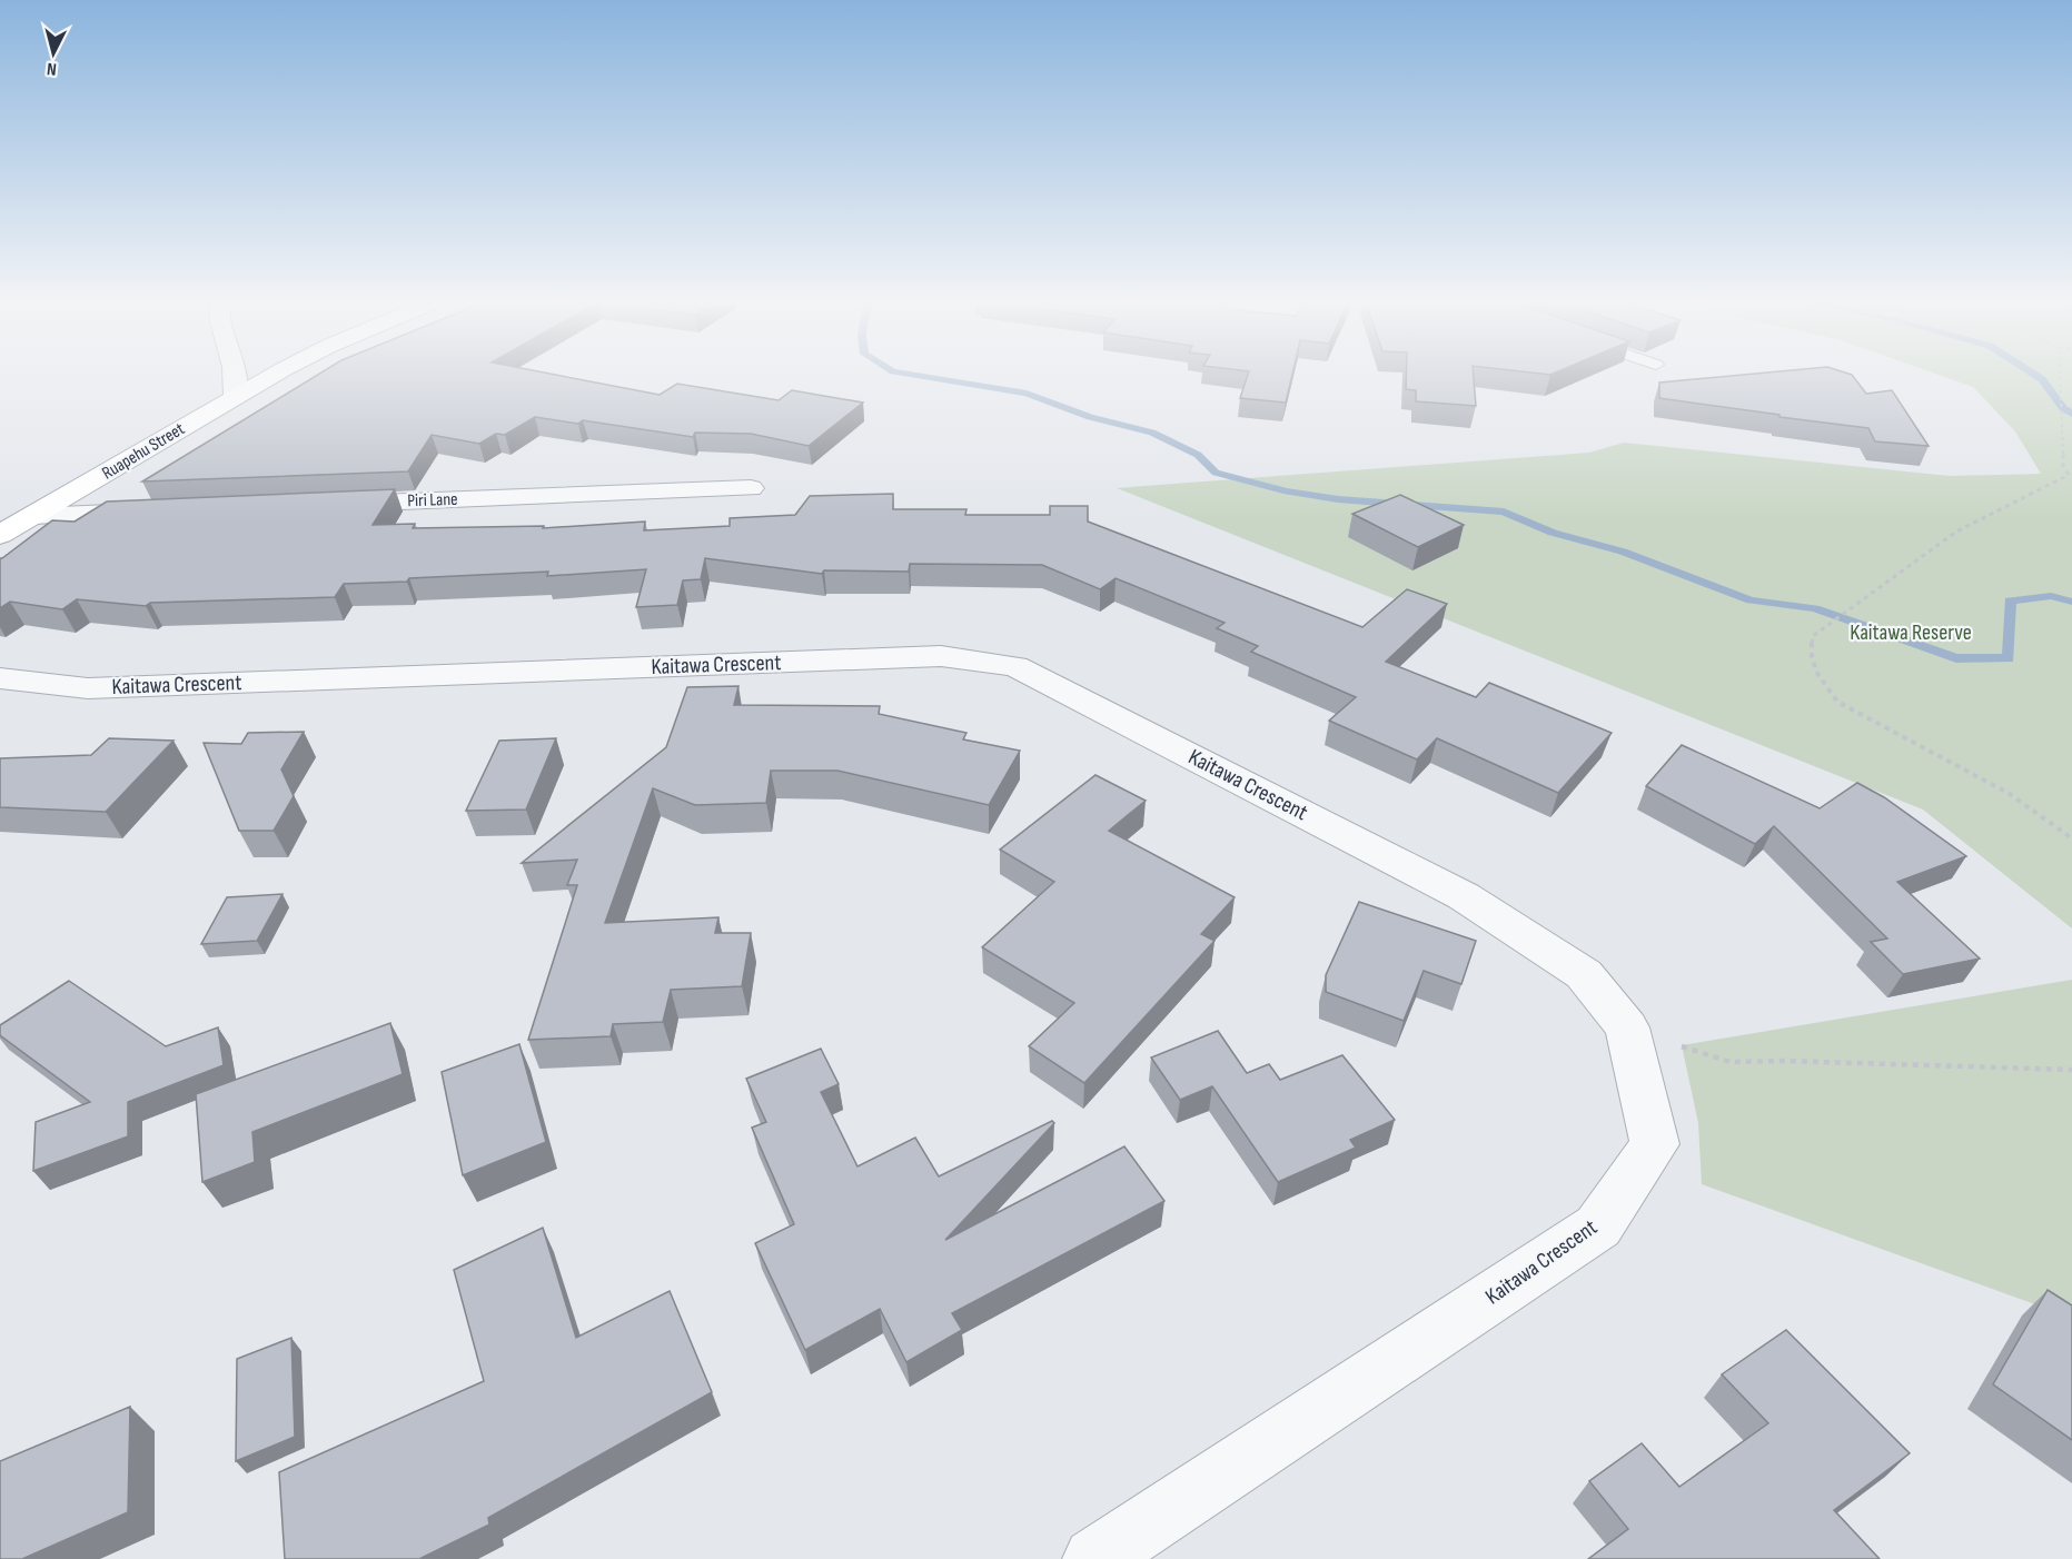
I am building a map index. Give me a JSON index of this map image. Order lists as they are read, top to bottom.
{
  "streets": {
    "street": ["Ruapehu Street", "Piri Lane", "Kaitawa Crescent"]
  },
  "parks": ["Kaitawa Reserve"],
  "north": "bottom"
}
